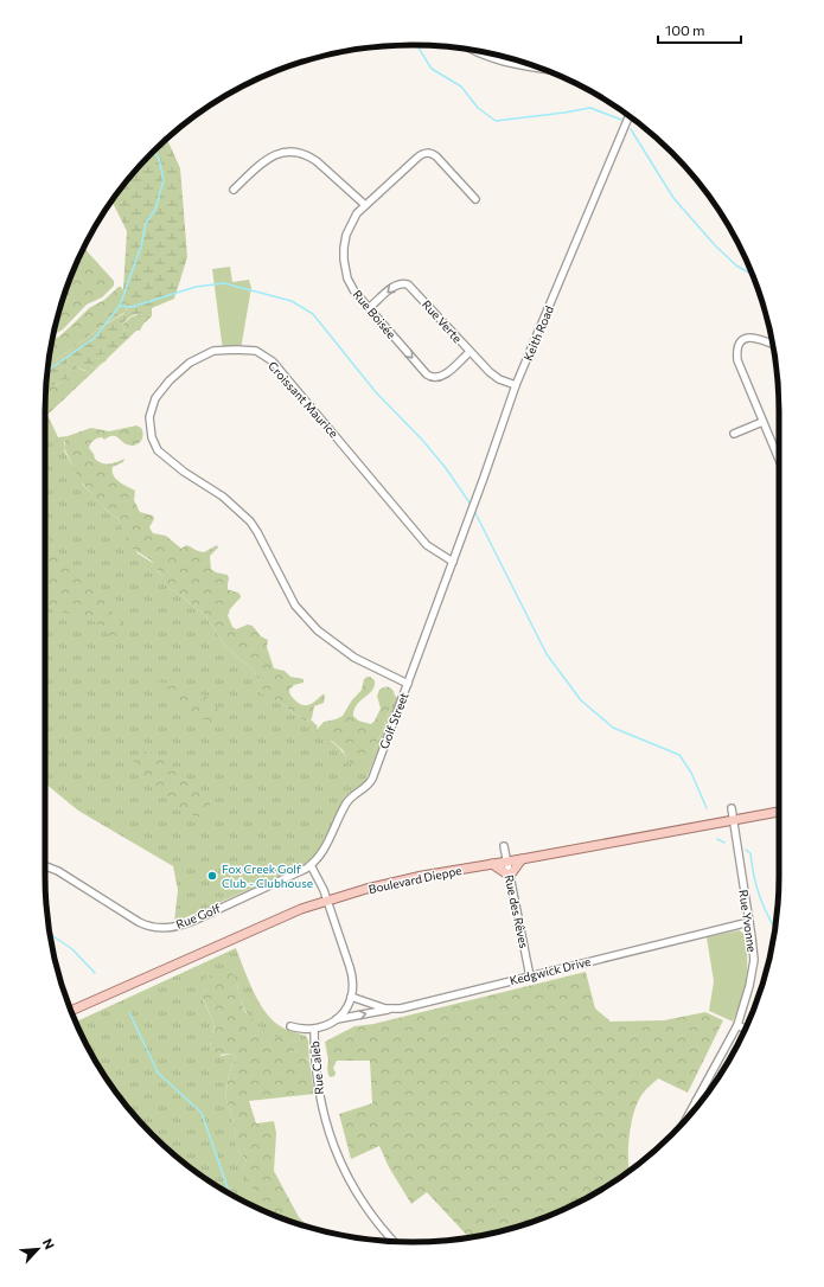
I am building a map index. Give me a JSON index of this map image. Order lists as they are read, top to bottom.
{
  "streets": {
    "main road": ["Boulevard Dieppe"],
    "street": [
      "Rue Boisée",
      "Rue Verte",
      "Keith Road",
      "Croissant Maurice",
      "Golf Street",
      "Rue des Rêves",
      "Rue Golf",
      "Rue Yvonne",
      "Kedgwick Drive",
      "Rue Caleb"
    ]
  },
  "crossings": [
    ["Rue Boisée", "Rue Verte"],
    ["Rue Verte", "Keith Road"],
    ["Keith Road", "Croissant Maurice"],
    ["Keith Road", "Golf Street"],
    ["Croissant Maurice", "Golf Street"],
    ["Golf Street", "Rue Golf"],
    ["Boulevard Dieppe", "Rue des Rêves"],
    ["Boulevard Dieppe", "Rue Yvonne"],
    ["Rue des Rêves", "Kedgwick Drive"],
    ["Rue Yvonne", "Kedgwick Drive"],
    ["Kedgwick Drive", "Rue Caleb"]
  ],
  "places": ["Fox Creek Golf Club - Clubhouse"],
  "scale_bar": "100 m",
  "north": "top right"
}
